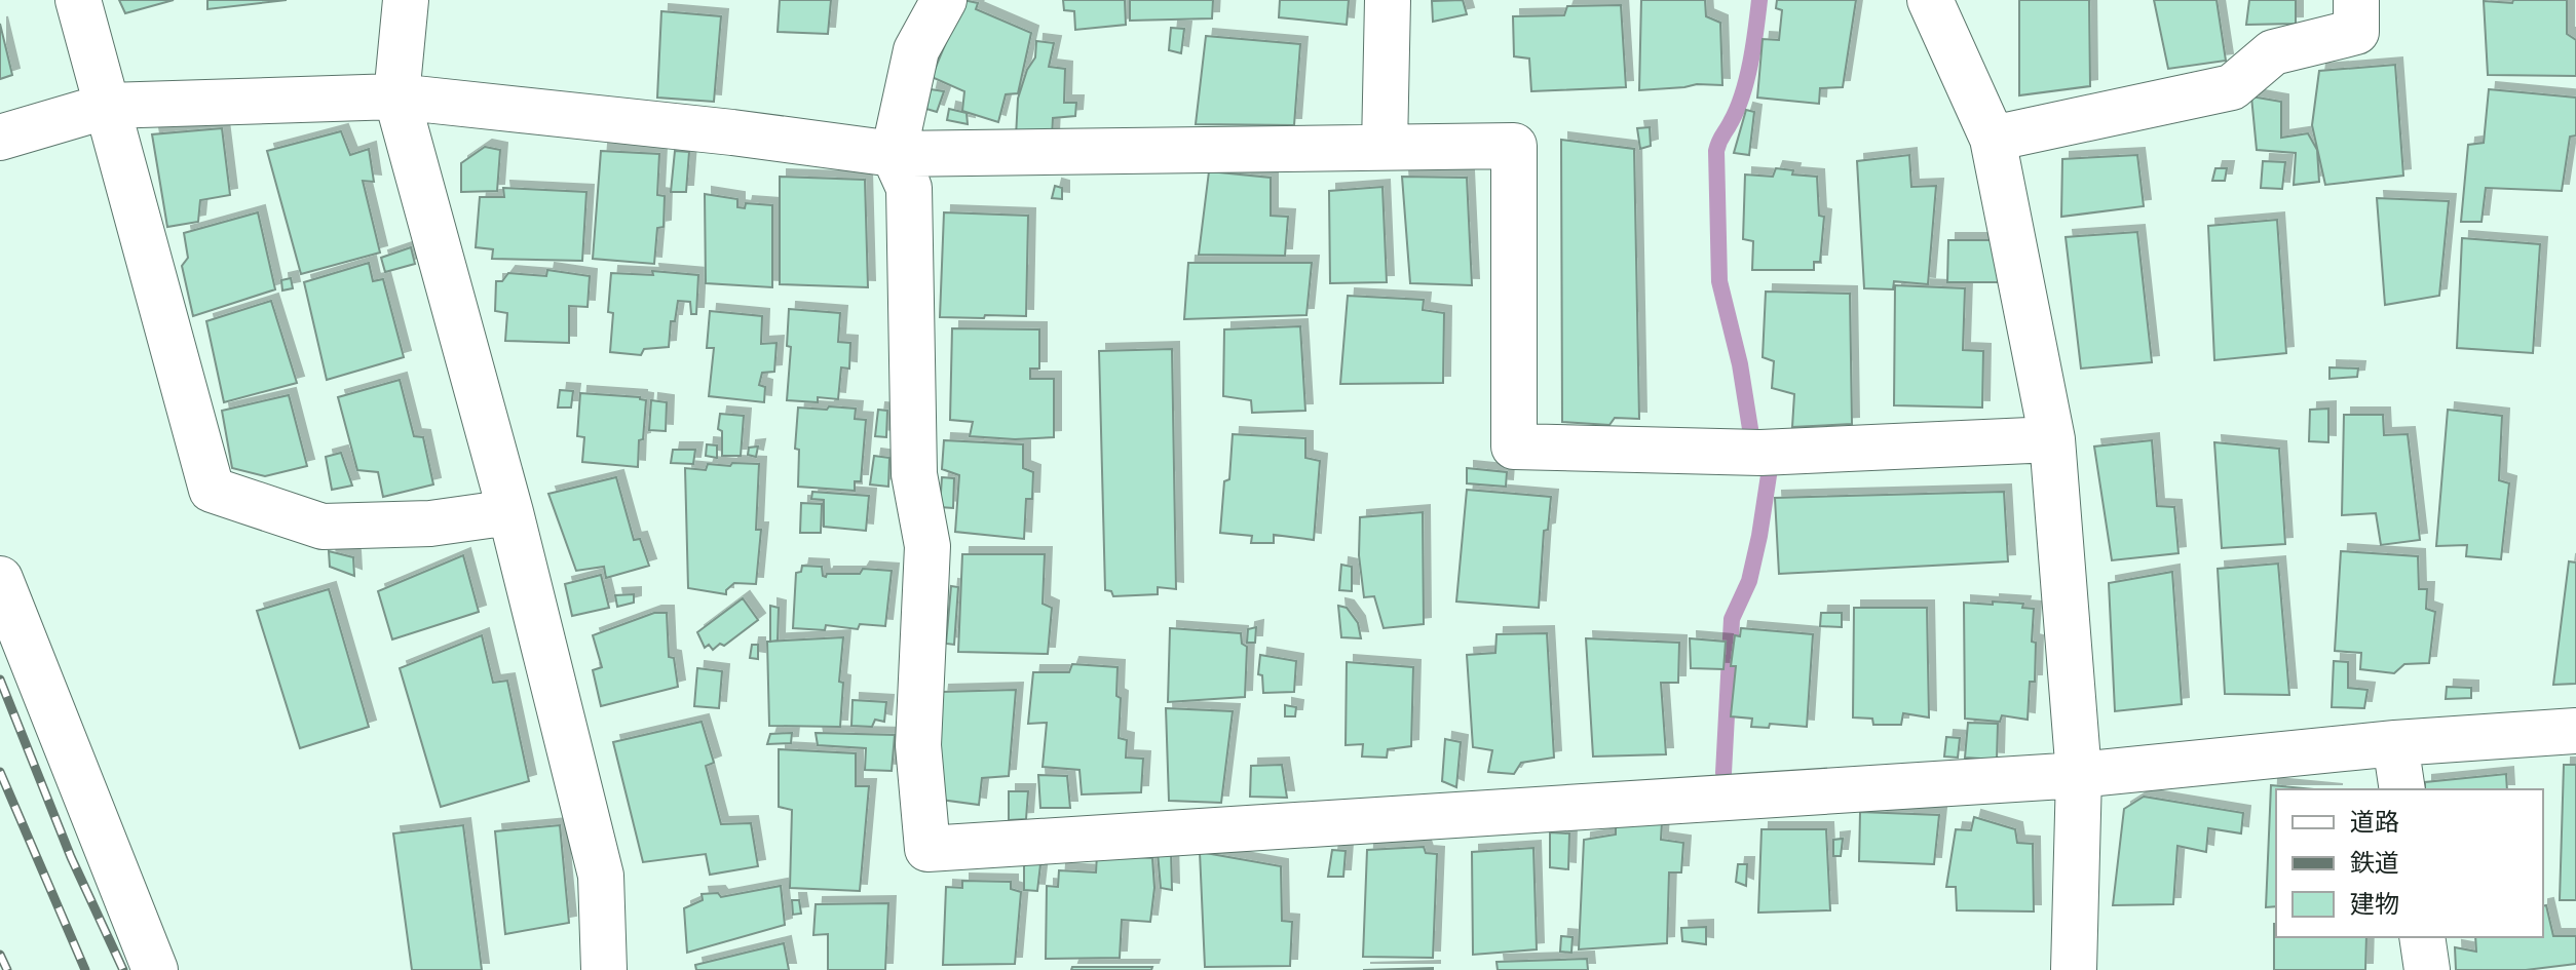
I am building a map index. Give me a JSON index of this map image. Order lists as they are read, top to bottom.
{
  "legend": ["道路", "鉄道", "建物"]
}
